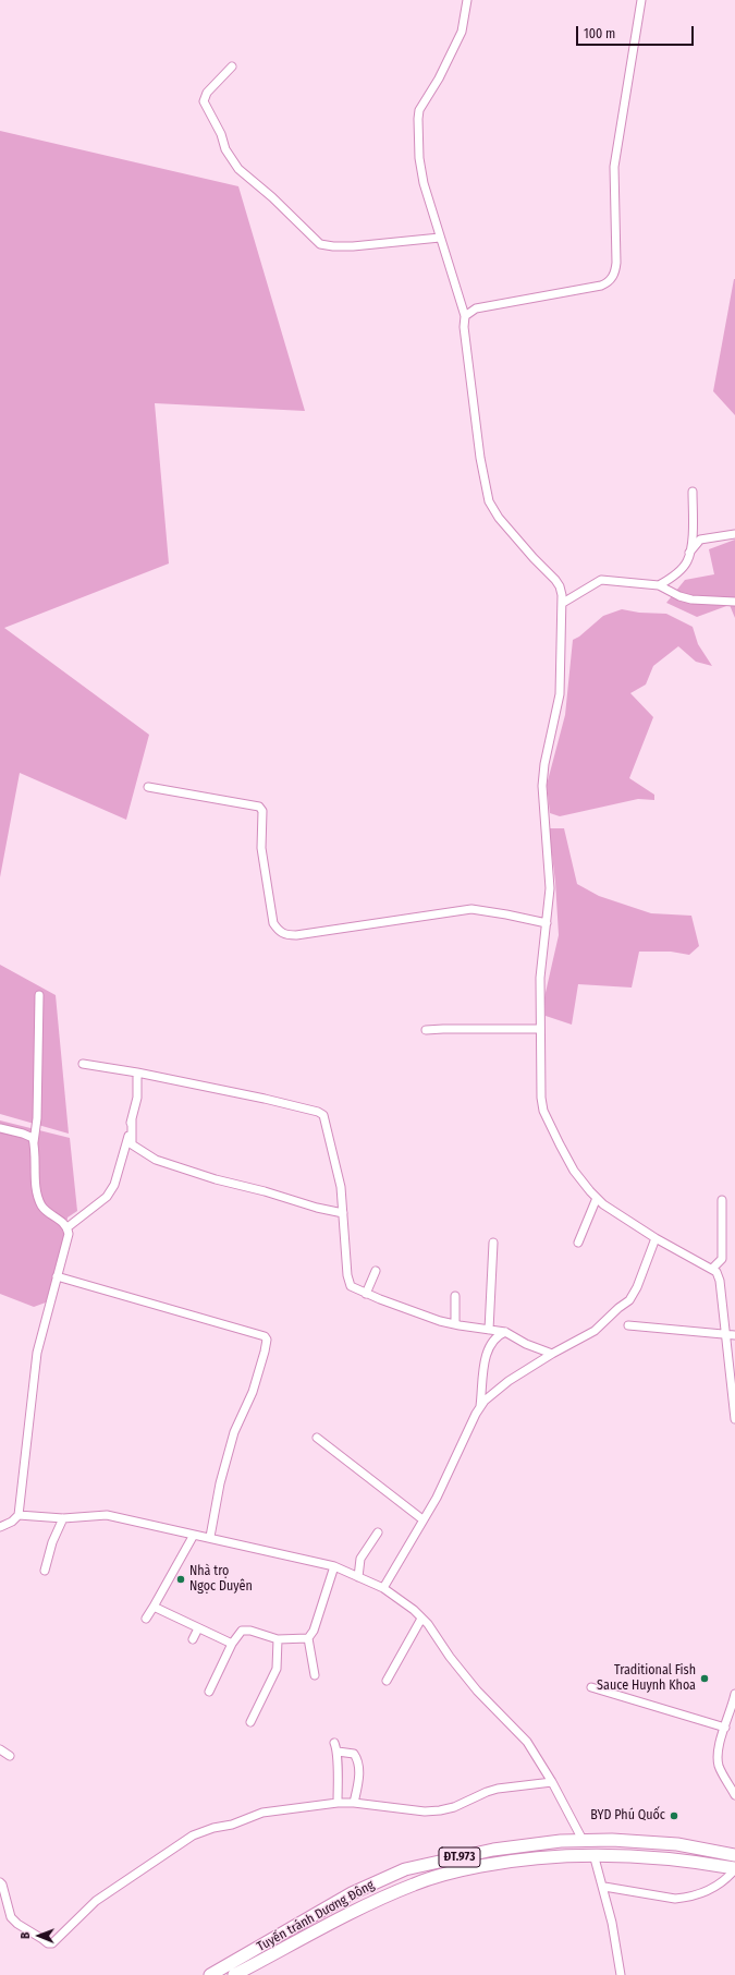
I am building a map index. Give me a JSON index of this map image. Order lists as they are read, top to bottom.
{
  "streets": {
    "main road": ["ĐT.973", "Tuyến tránh Dương Đông"]
  },
  "places": ["Nhà trọ Ngọc Duyên", "Traditional Fish Sauce Huynh Khoa", "BYD Phú Quốc"],
  "scale_bar": "100 m",
  "north": "left"
}
